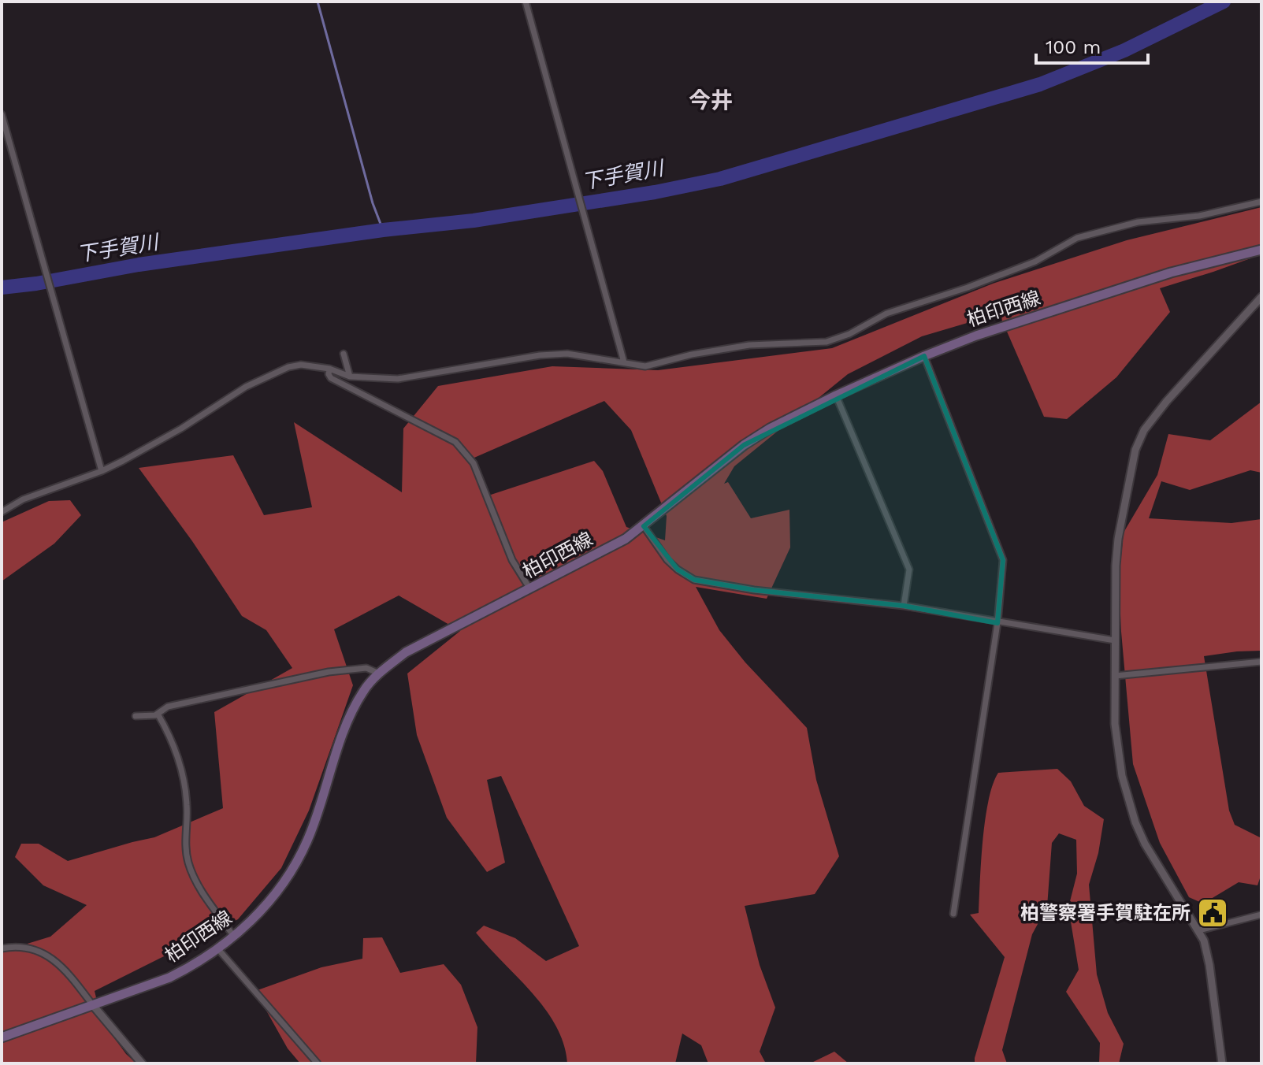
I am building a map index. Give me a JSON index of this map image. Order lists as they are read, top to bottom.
{
  "streets": {
    "main road": ["柏印西線"]
  },
  "districts": ["今井"],
  "water": ["下手賀川"],
  "places": {
    "public building": ["柏警察署手賀駐在所"]
  },
  "scale_bar": "100 m"
}
